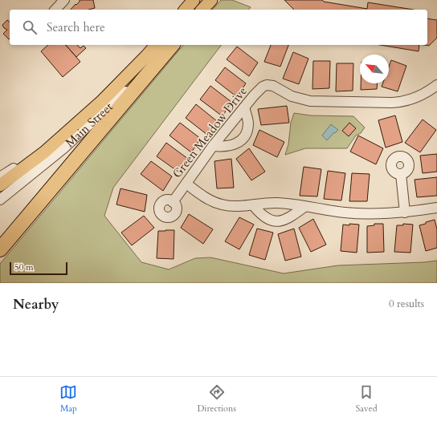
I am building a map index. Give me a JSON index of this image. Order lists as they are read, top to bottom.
{
  "streets": {
    "main road": ["Main Street"],
    "street": ["Green Meadow Drive"]
  },
  "scale_bar": "50 m",
  "north": "top left",
  "page": {
    "search": "Search here",
    "scale": "50 m",
    "heading": ["Nearby", "0 results"],
    "nav": ["Map", "Directions", "Saved"]
  }
}
